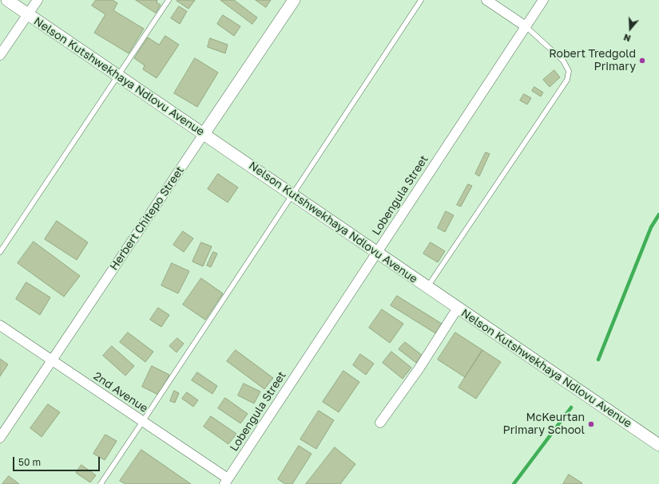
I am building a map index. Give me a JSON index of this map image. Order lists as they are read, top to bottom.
{
  "streets": {
    "street": [
      "Nelson Kutshwekhaya Ndlovu Avenue",
      "Lobengula Street",
      "Herbert Chitepo Street",
      "2nd Avenue"
    ]
  },
  "crossings": [
    ["Nelson Kutshwekhaya Ndlovu Avenue", "Lobengula Street"],
    ["Nelson Kutshwekhaya Ndlovu Avenue", "Herbert Chitepo Street"],
    ["Lobengula Street", "2nd Avenue"],
    ["Herbert Chitepo Street", "2nd Avenue"]
  ],
  "places": ["Robert Tredgold Primary", "McKeurtan Primary School"],
  "scale_bar": "50 m",
  "north": "bottom"
}
